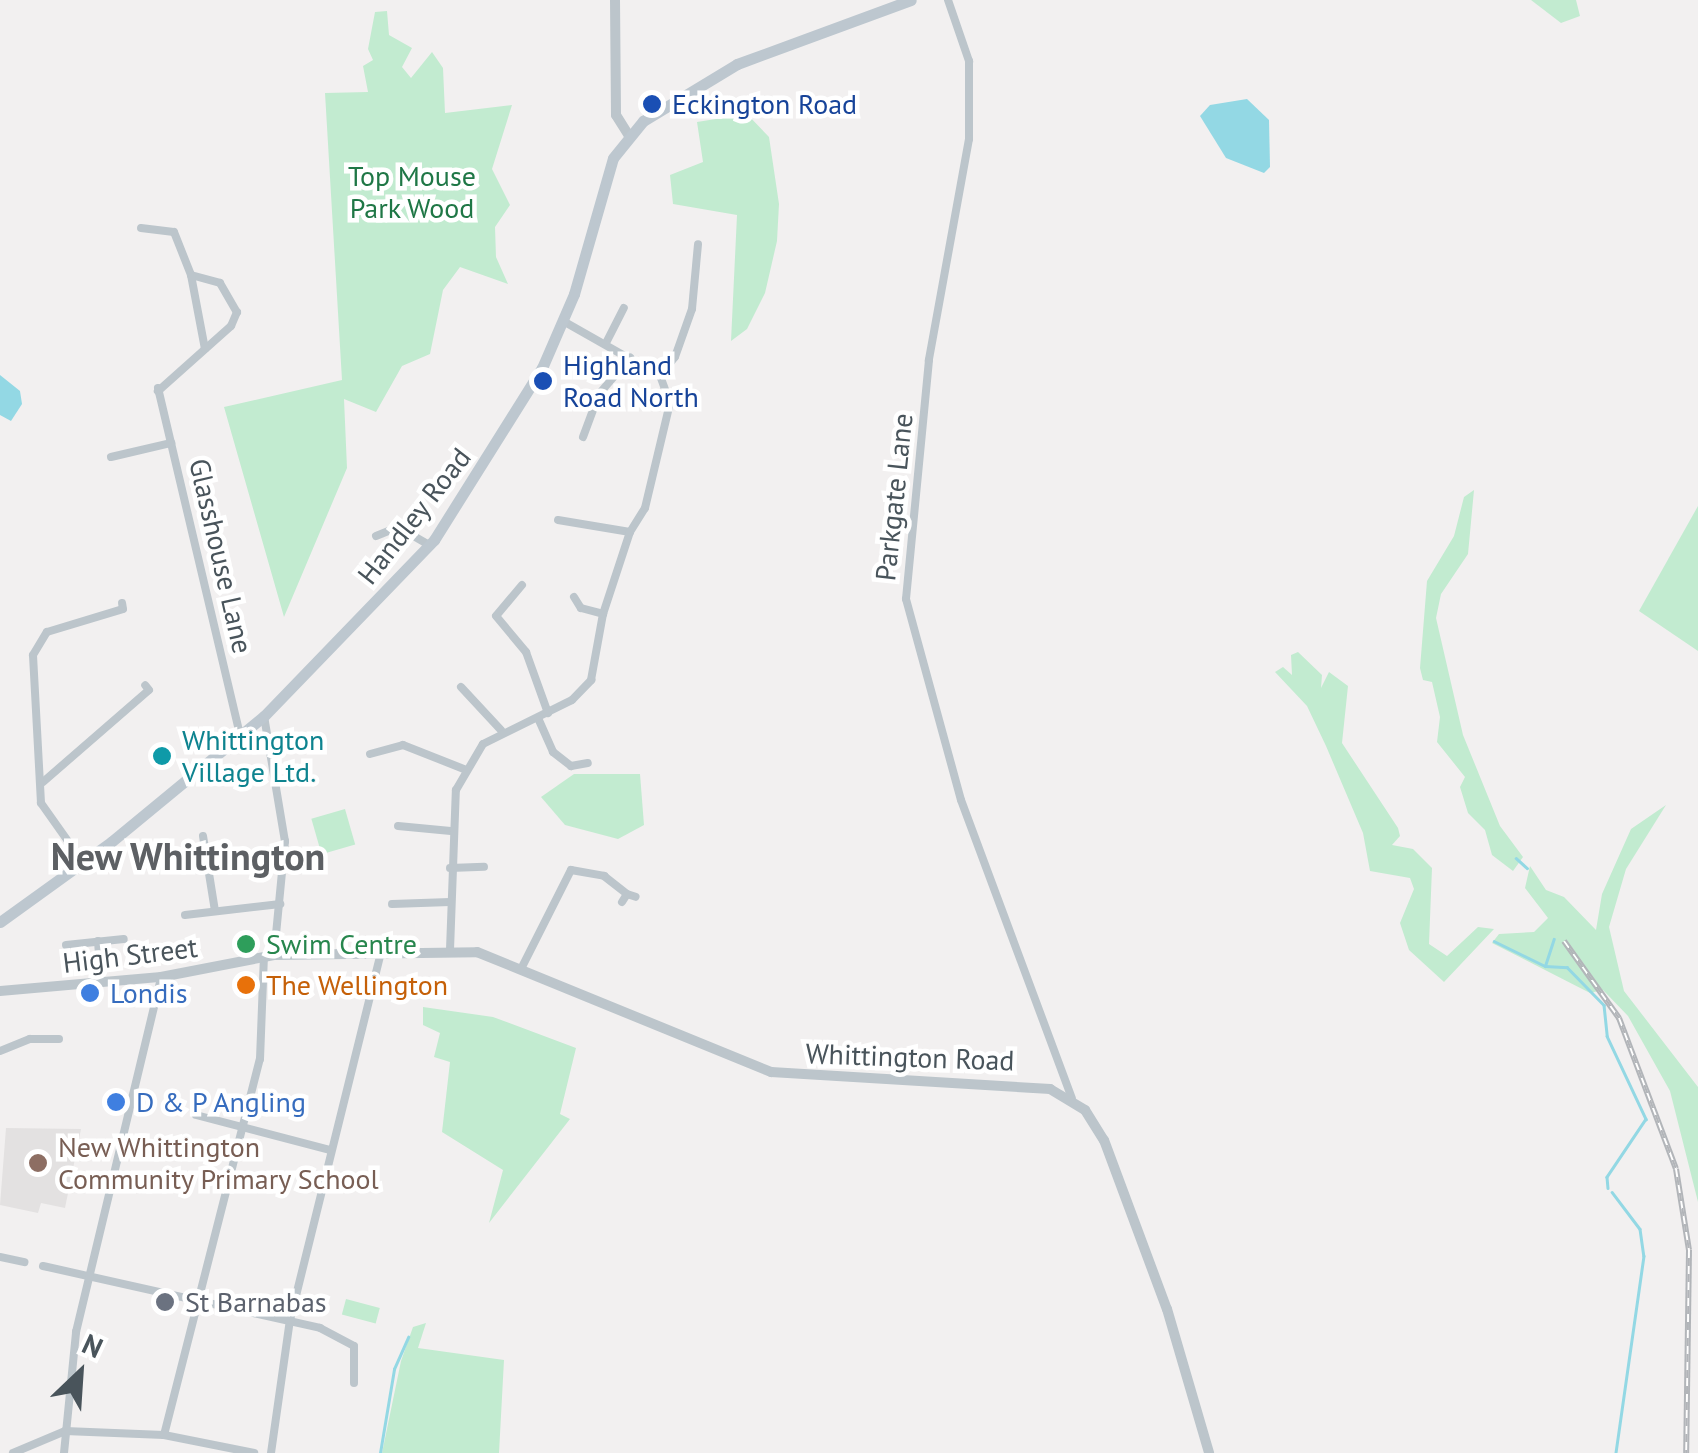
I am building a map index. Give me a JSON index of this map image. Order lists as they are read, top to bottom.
{
  "streets": {
    "main road": ["Handley Road"],
    "street": [
      "Parkgate Lane",
      "Glasshouse Lane",
      "High Street",
      "Whittington Road"
    ]
  },
  "crossings": [
    ["Parkgate Lane", "Whittington Road"],
    ["Handley Road", "Glasshouse Lane"],
    ["High Street", "Whittington Road"]
  ],
  "districts": ["New Whittington"],
  "parks": ["Top Mouse Park Wood"],
  "places": [
    "Eckington Road",
    "Highland Road North",
    "Whittington Village Ltd.",
    "Swim Centre",
    "The Wellington",
    "Londis",
    "D & P Angling",
    "New Whittington Community Primary School",
    "St Barnabas"
  ],
  "north": "top right"
}
